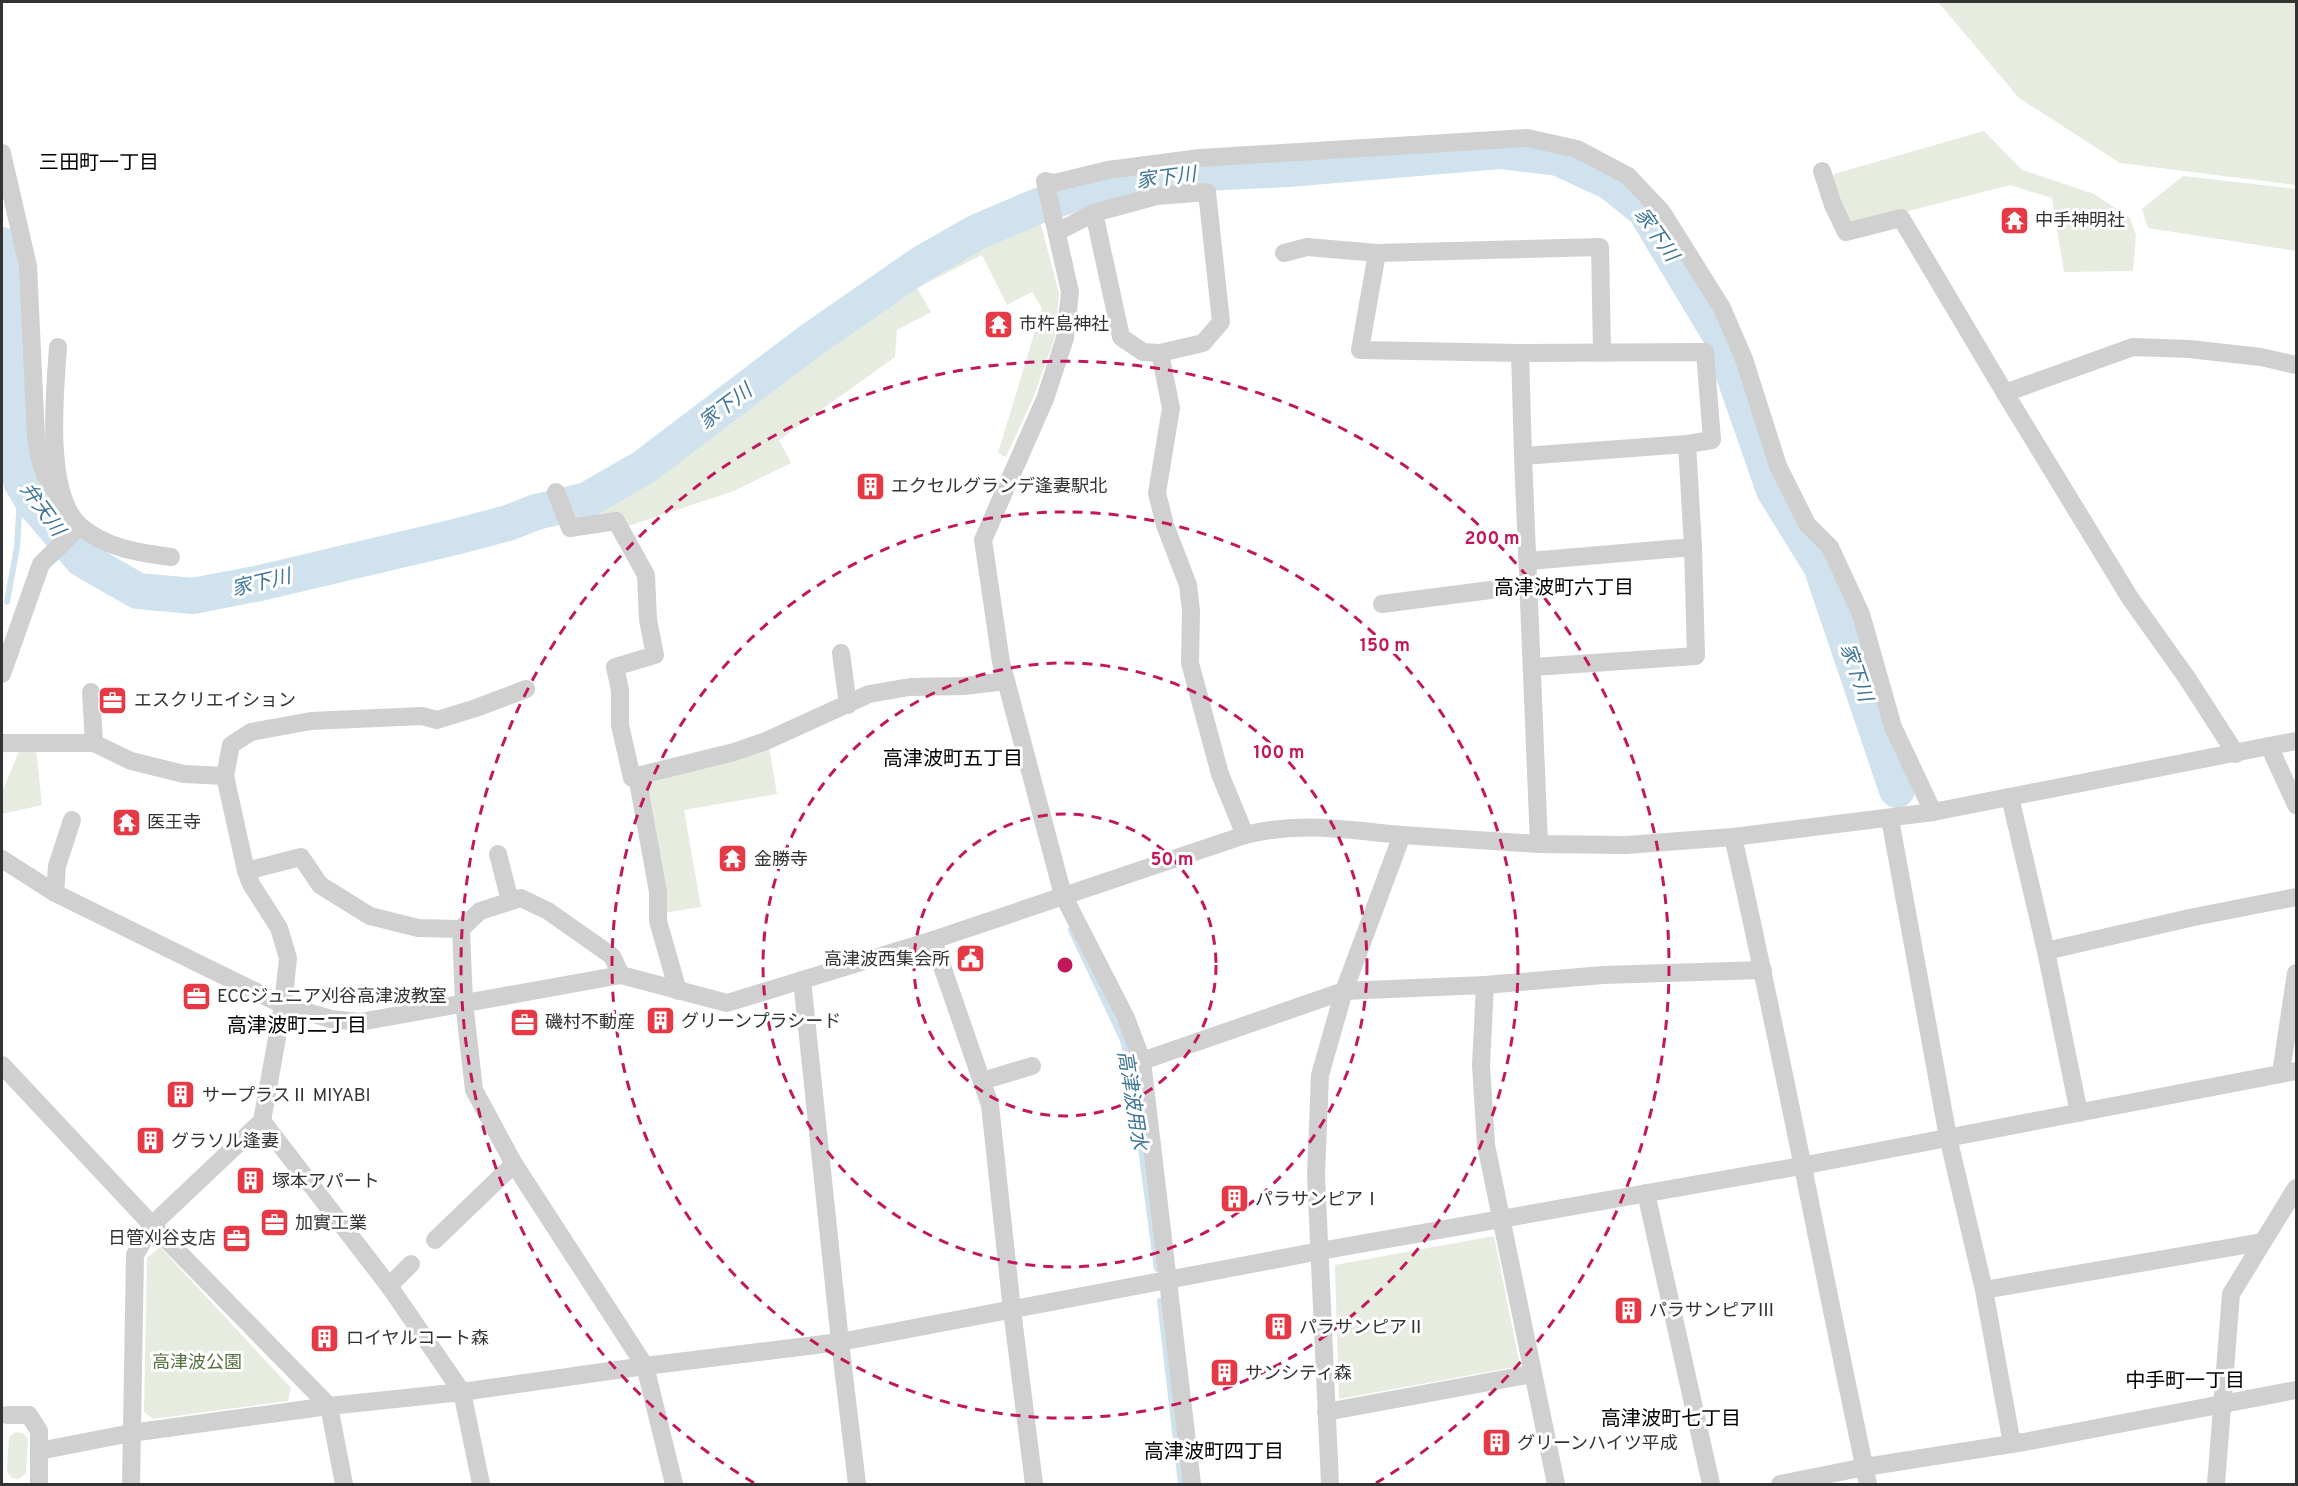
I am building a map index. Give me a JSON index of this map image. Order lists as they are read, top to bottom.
{
  "districts": [
    "三田町一丁目",
    "高津波町六丁目",
    "高津波町五丁目",
    "高津波町二丁目",
    "中手町一丁目",
    "高津波町七丁目",
    "高津波町四丁目"
  ],
  "water": ["家下川", "弁天川", "高津波用水"],
  "parks": ["高津波公園"],
  "places": {
    "temple": [
      "中手神明社",
      "市杵島神社",
      "医王寺",
      "金勝寺"
    ],
    "building": [
      "エクセルグランデ逢妻駅北",
      "グリーンプラシード",
      "サープラスⅡ MIYABI",
      "グラソル逢妻",
      "塚本アパート",
      "パラサンピアⅠ",
      "パラサンピアⅢ",
      "パラサンピアⅡ",
      "ロイヤルコート森",
      "サンシティ森",
      "グリーンハイツ平成"
    ],
    "office": [
      "エスクリエイション",
      "ECCジュニア刈谷高津波教室",
      "磯村不動産",
      "加實工業",
      "日管刈谷支店"
    ],
    "public building": ["高津波西集会所"]
  },
  "rings": [
    "200 m",
    "150 m",
    "100 m",
    "50 m"
  ]
}
